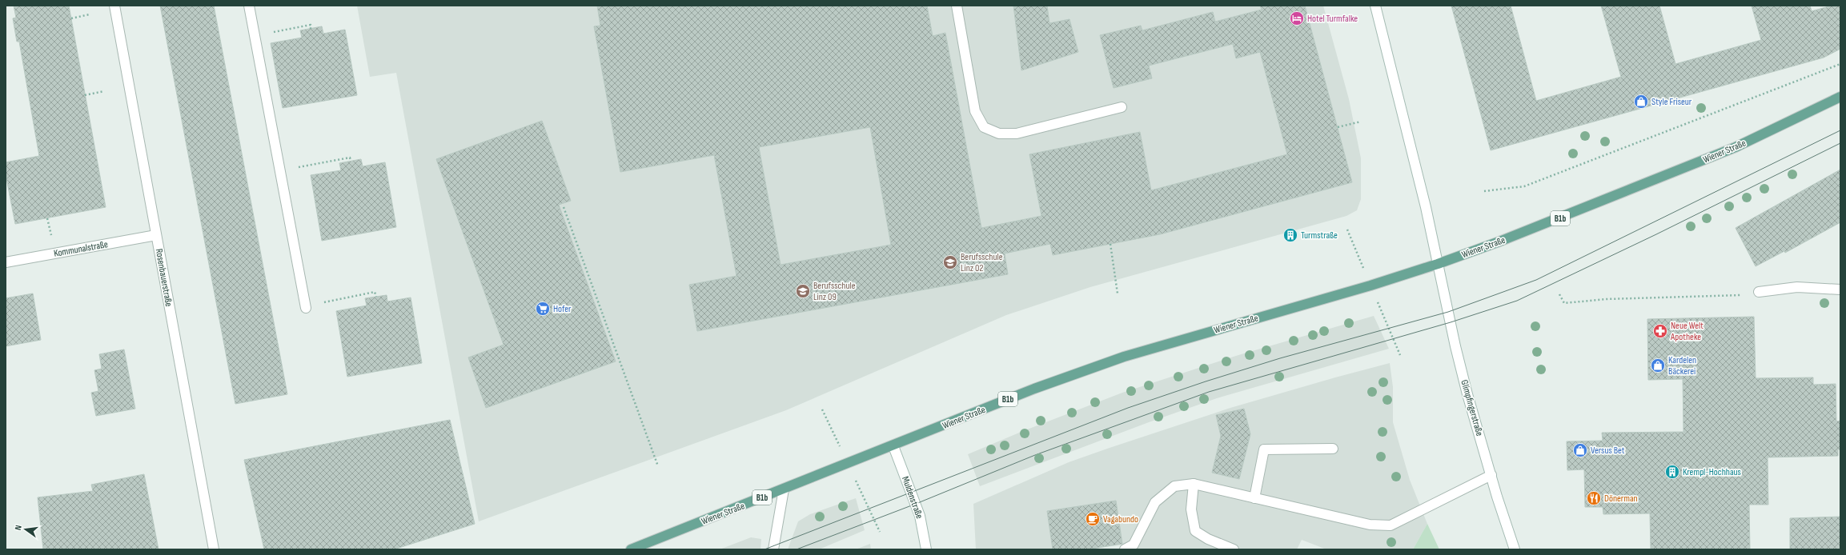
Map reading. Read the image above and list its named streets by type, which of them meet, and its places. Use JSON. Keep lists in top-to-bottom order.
{
  "streets": {
    "main road": ["Wiener Straße", "B1b"],
    "street": [
      "Kommunalstraße",
      "Rosenbauerstraße",
      "Glimpfingerstraße",
      "Muldenstraße"
    ]
  },
  "crossings": [
    ["Wiener Straße", "Glimpfingerstraße"],
    ["Wiener Straße", "Muldenstraße"],
    ["Kommunalstraße", "Rosenbauerstraße"]
  ],
  "places": {
    "hotel": ["Hotel Turmfalke"],
    "shop": ["Style Friseur", "Kardelen Bäckerei", "Versus Bet"],
    "building": ["Turmstraße", "Krempl-Hochhaus"],
    "school or university": ["Berufsschule Linz 02", "Berufsschule Linz 09"],
    "supermarket": ["Hofer"],
    "pharmacy": ["Neue Welt Apotheke"],
    "restaurant": ["Dönerman"],
    "cafe": ["Vagabundo"]
  },
  "north": "left"
}
